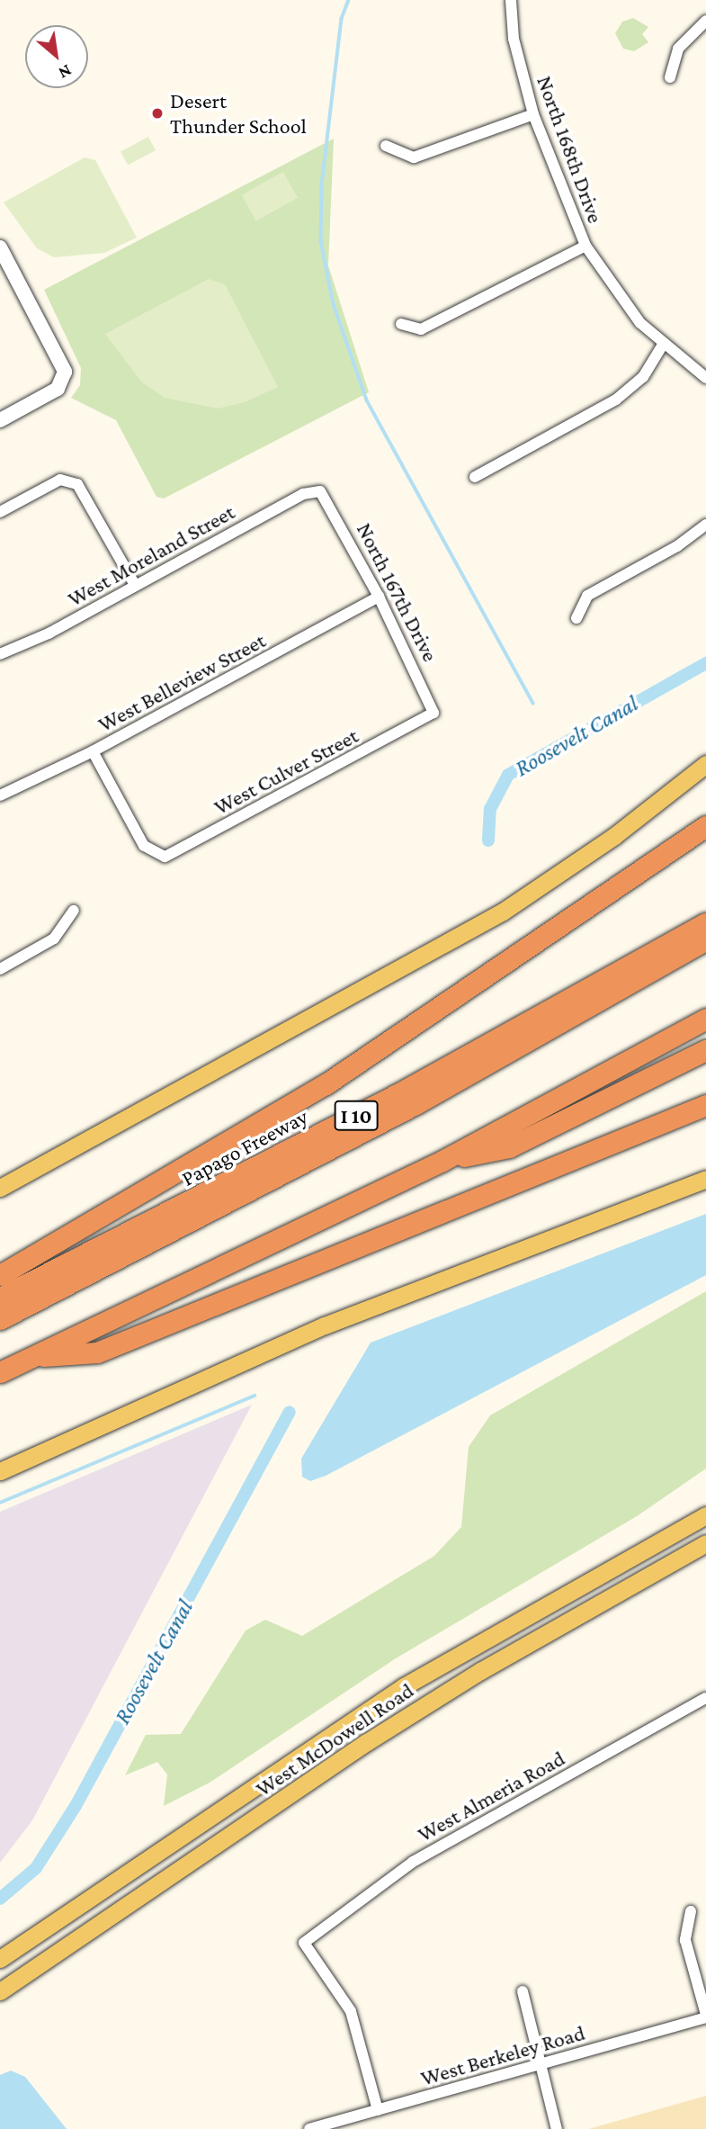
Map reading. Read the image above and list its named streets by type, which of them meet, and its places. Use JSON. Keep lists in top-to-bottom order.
{
  "streets": {
    "highway": ["I 10", "Papago Freeway"],
    "main road": ["West McDowell Road"],
    "street": [
      "North 168th Drive",
      "West Moreland Street",
      "North 167th Drive",
      "West Belleview Street",
      "West Culver Street",
      "West Almeria Road",
      "West Berkeley Road"
    ]
  },
  "crossings": [
    ["West Moreland Street", "North 167th Drive"],
    ["North 167th Drive", "West Belleview Street"],
    ["North 167th Drive", "West Culver Street"],
    ["West Belleview Street", "West Culver Street"],
    ["West Almeria Road", "West Berkeley Road"]
  ],
  "water": ["Roosevelt Canal"],
  "places": ["Desert Thunder School"],
  "north": "bottom right"
}
